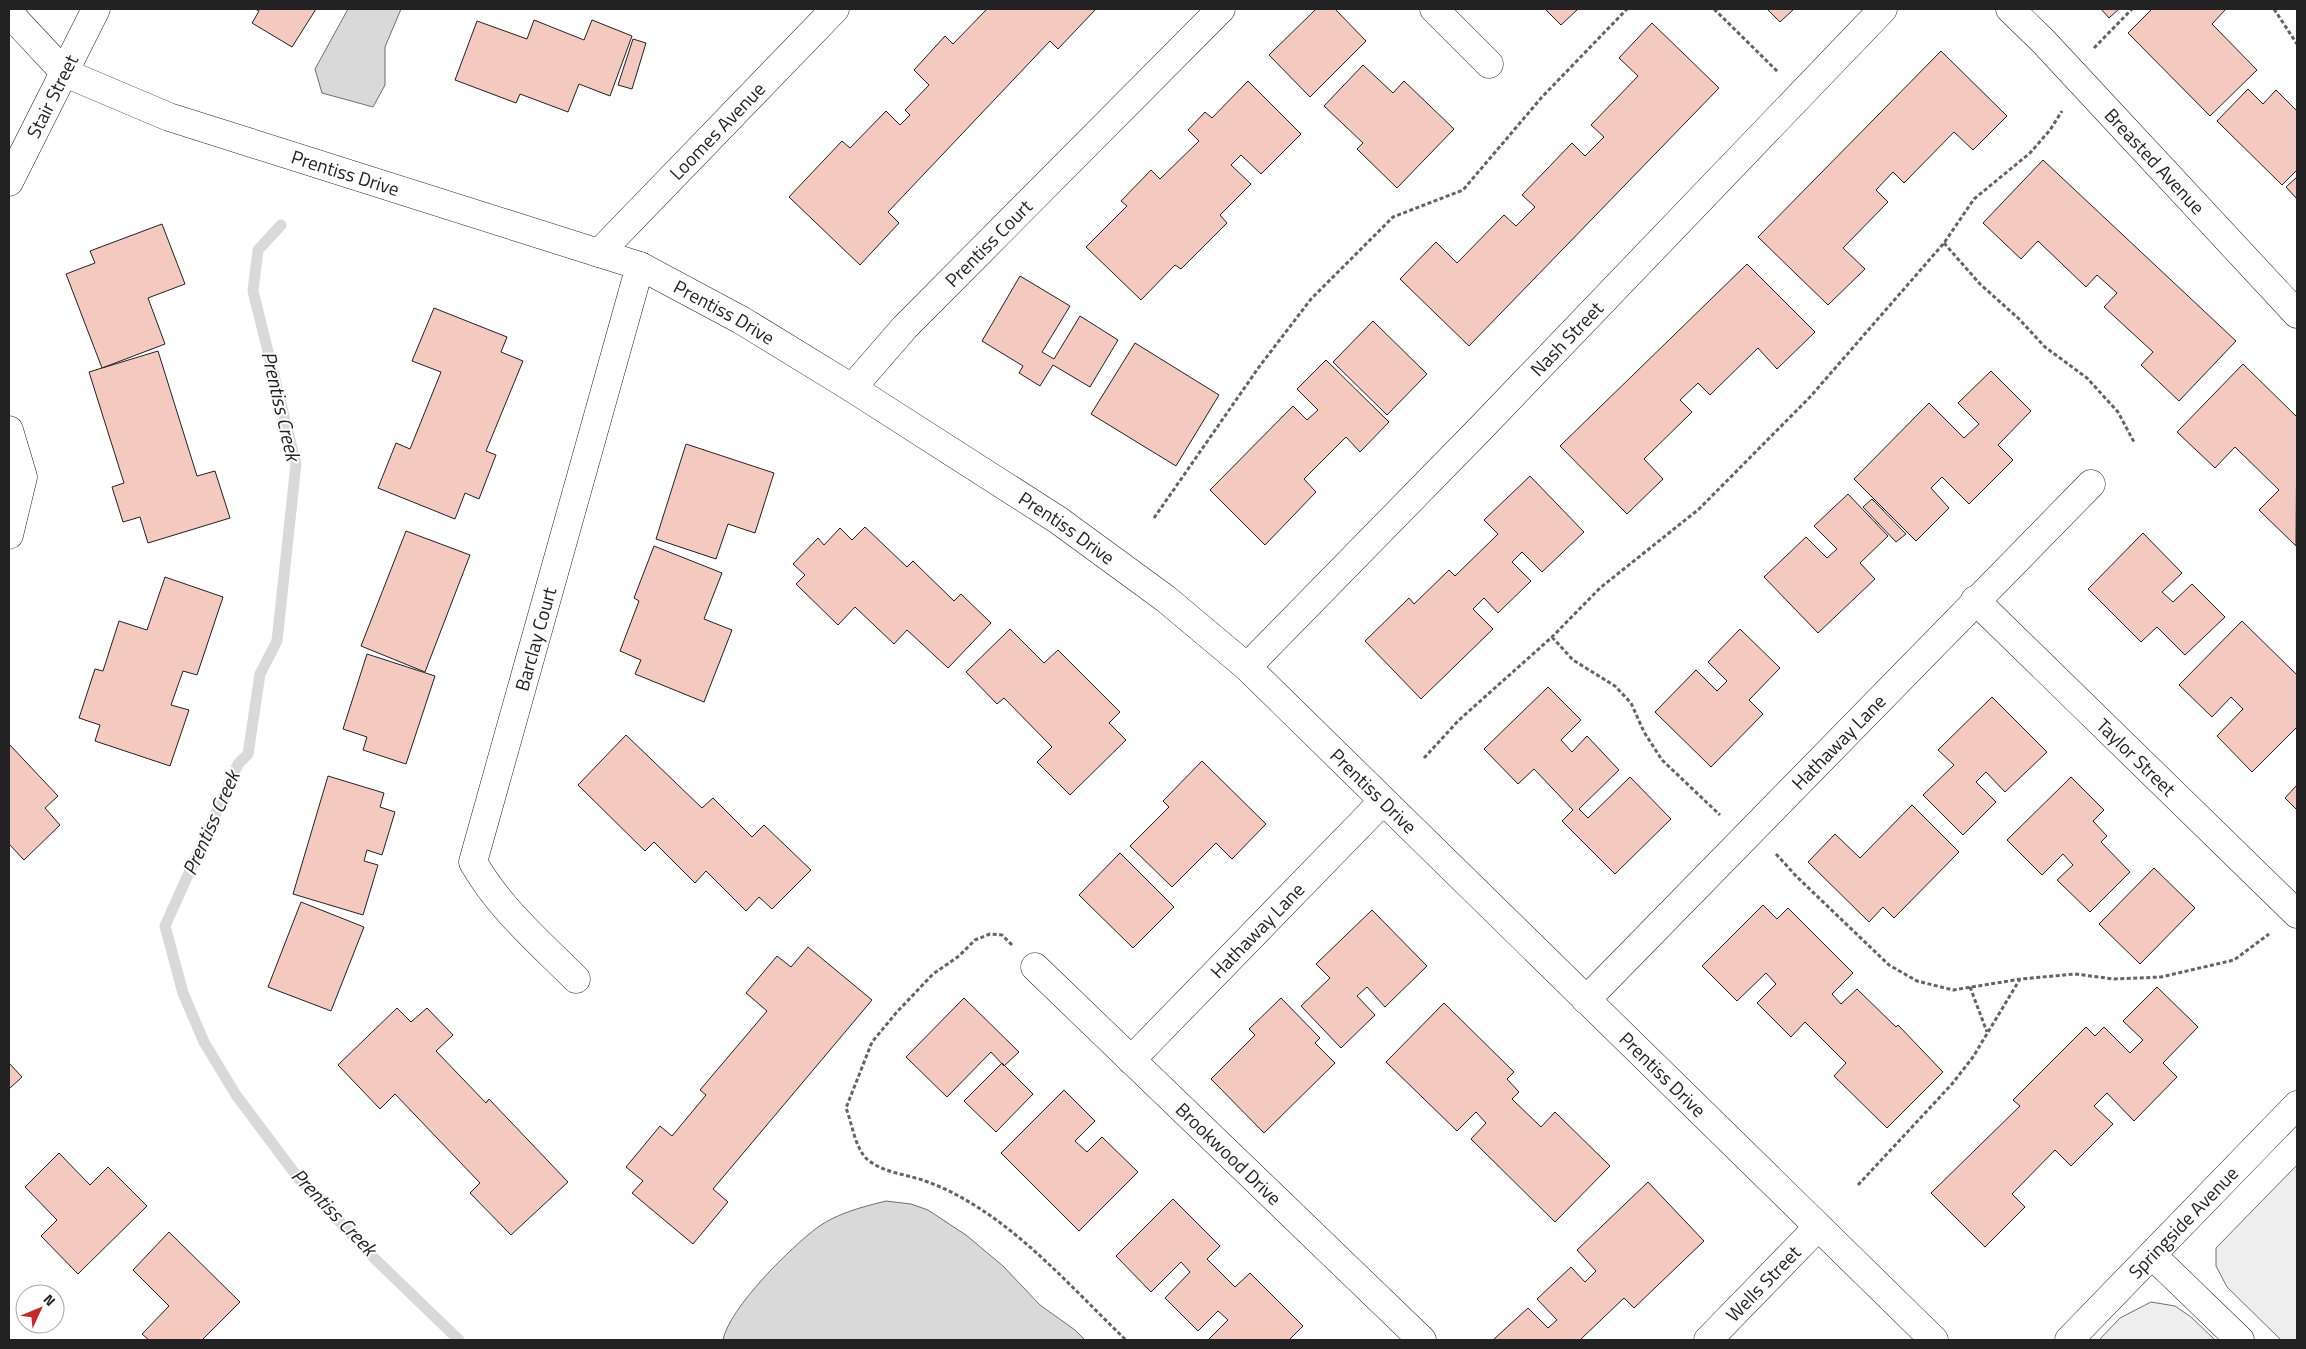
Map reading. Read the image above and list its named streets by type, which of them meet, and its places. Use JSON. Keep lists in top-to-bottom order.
{
  "streets": {
    "street": [
      "Stair Street",
      "Loomes Avenue",
      "Breasted Avenue",
      "Prentiss Drive",
      "Prentiss Court",
      "Nash Street",
      "Barclay Court",
      "Hathaway Lane",
      "Taylor Street",
      "Brookwood Drive",
      "Springside Avenue",
      "Wells Street"
    ]
  },
  "crossings": [
    ["Stair Street", "Prentiss Drive"],
    ["Loomes Avenue", "Prentiss Drive"],
    ["Prentiss Drive", "Prentiss Court"],
    ["Prentiss Drive", "Nash Street"],
    ["Prentiss Drive", "Barclay Court"],
    ["Prentiss Drive", "Hathaway Lane"],
    ["Prentiss Drive", "Wells Street"],
    ["Hathaway Lane", "Taylor Street"],
    ["Hathaway Lane", "Brookwood Drive"]
  ],
  "water": ["Prentiss Creek"],
  "north": "top right"
}
